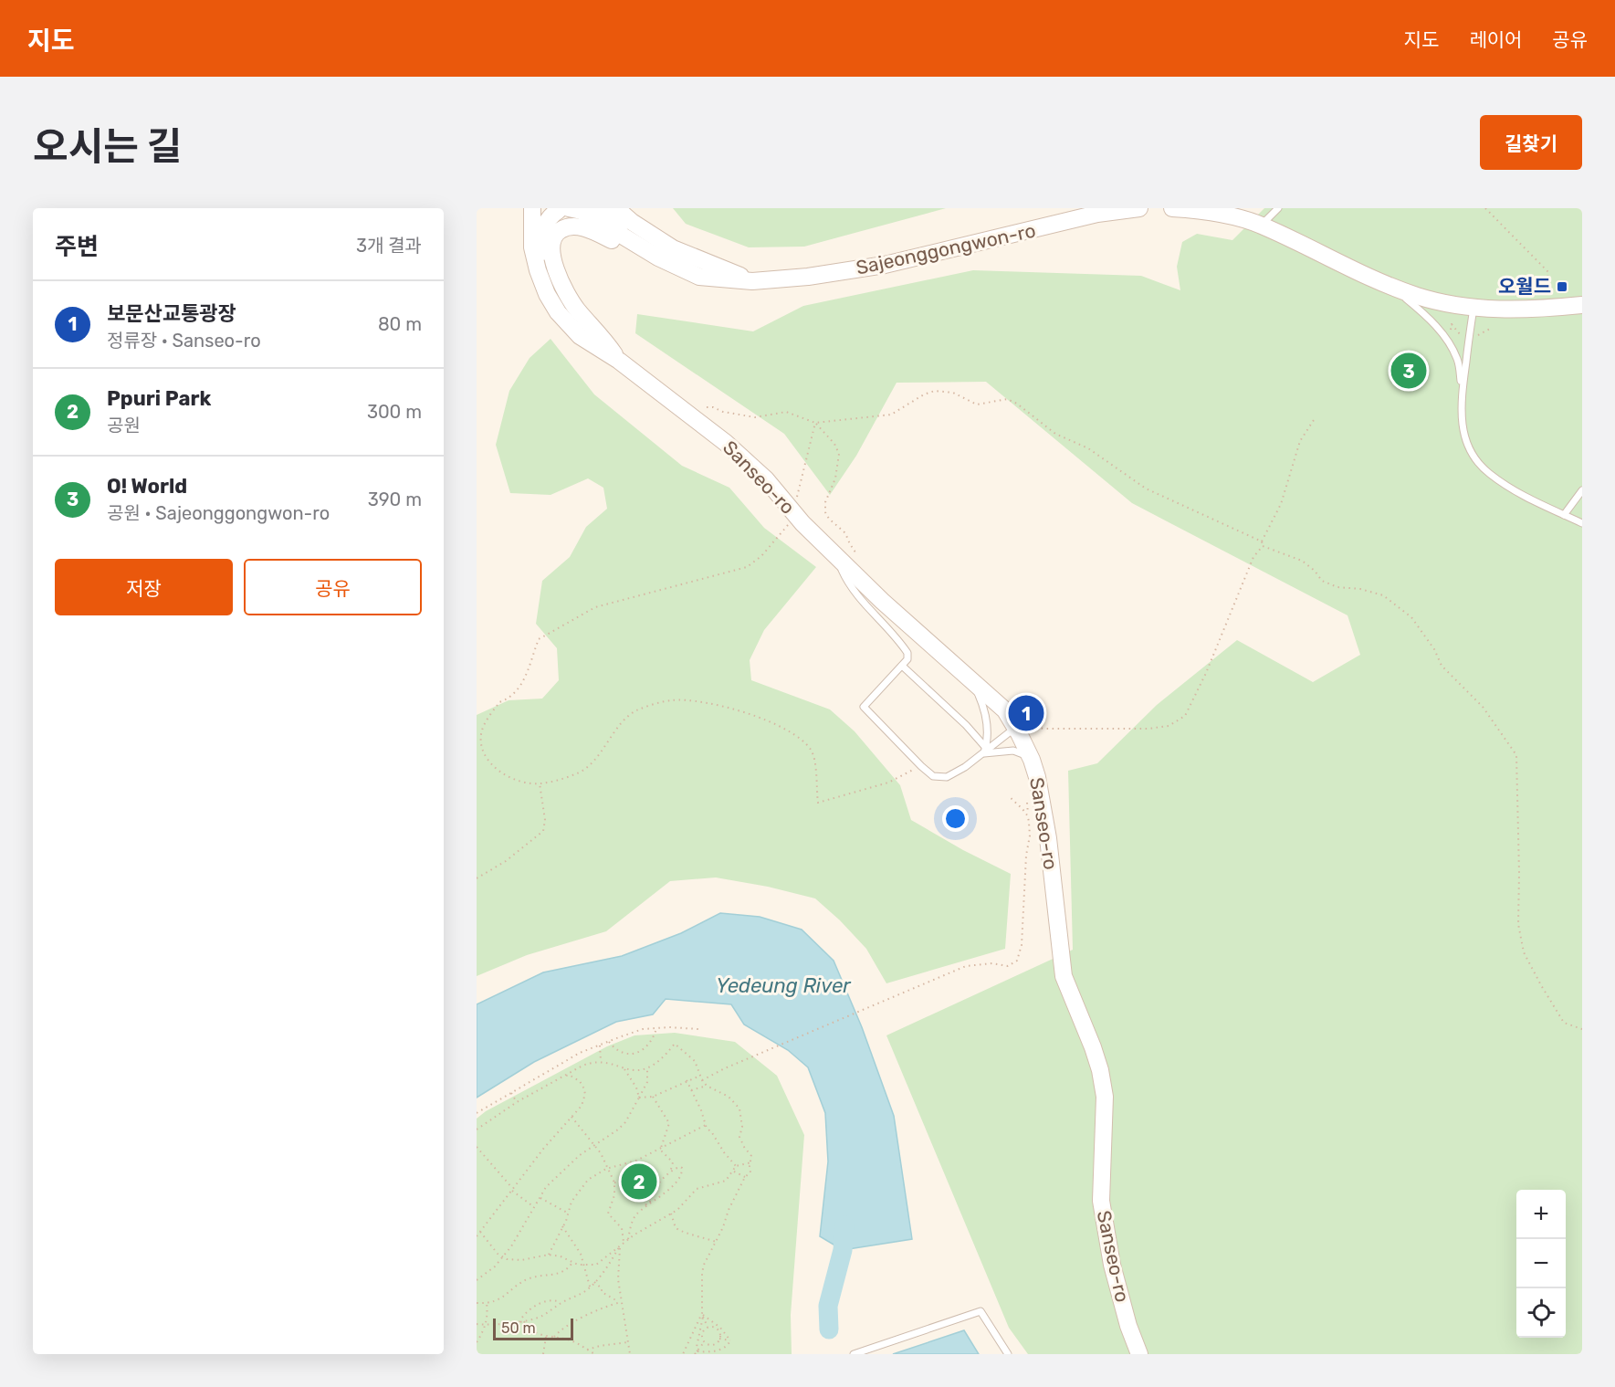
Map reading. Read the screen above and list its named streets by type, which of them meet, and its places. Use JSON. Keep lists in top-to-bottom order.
{
  "streets": {
    "main road": ["Sajeonggongwon-ro", "Sanseo-ro"]
  },
  "crossings": [
    ["Sajeonggongwon-ro", "Sanseo-ro"]
  ],
  "water": ["Yedeung River"],
  "places": {
    "transit": ["오월드"]
  },
  "scale_bar": "50 m",
  "page": {
    "header": "지도",
    "nav": ["지도", "레이어", "공유"],
    "title": "오시는 길",
    "buttons": [
      "길찾기",
      ["저장", "공유"]
    ],
    "heading": ["주변", "3개 결과"],
    "list": [
      {
        "mark": "1",
        "name": "보문산교통광장",
        "note": "정류장 · Sanseo-ro",
        "value": "80 m"
      },
      {
        "mark": "2",
        "name": "Ppuri Park",
        "note": "공원",
        "value": "300 m"
      },
      {
        "mark": "3",
        "name": "O! World",
        "note": "공원 · Sajeonggongwon-ro",
        "value": "390 m"
      }
    ],
    "pins": ["3", "1", "2"],
    "map_buttons": ["+", "−"],
    "scale": "50 m"
  }
}
